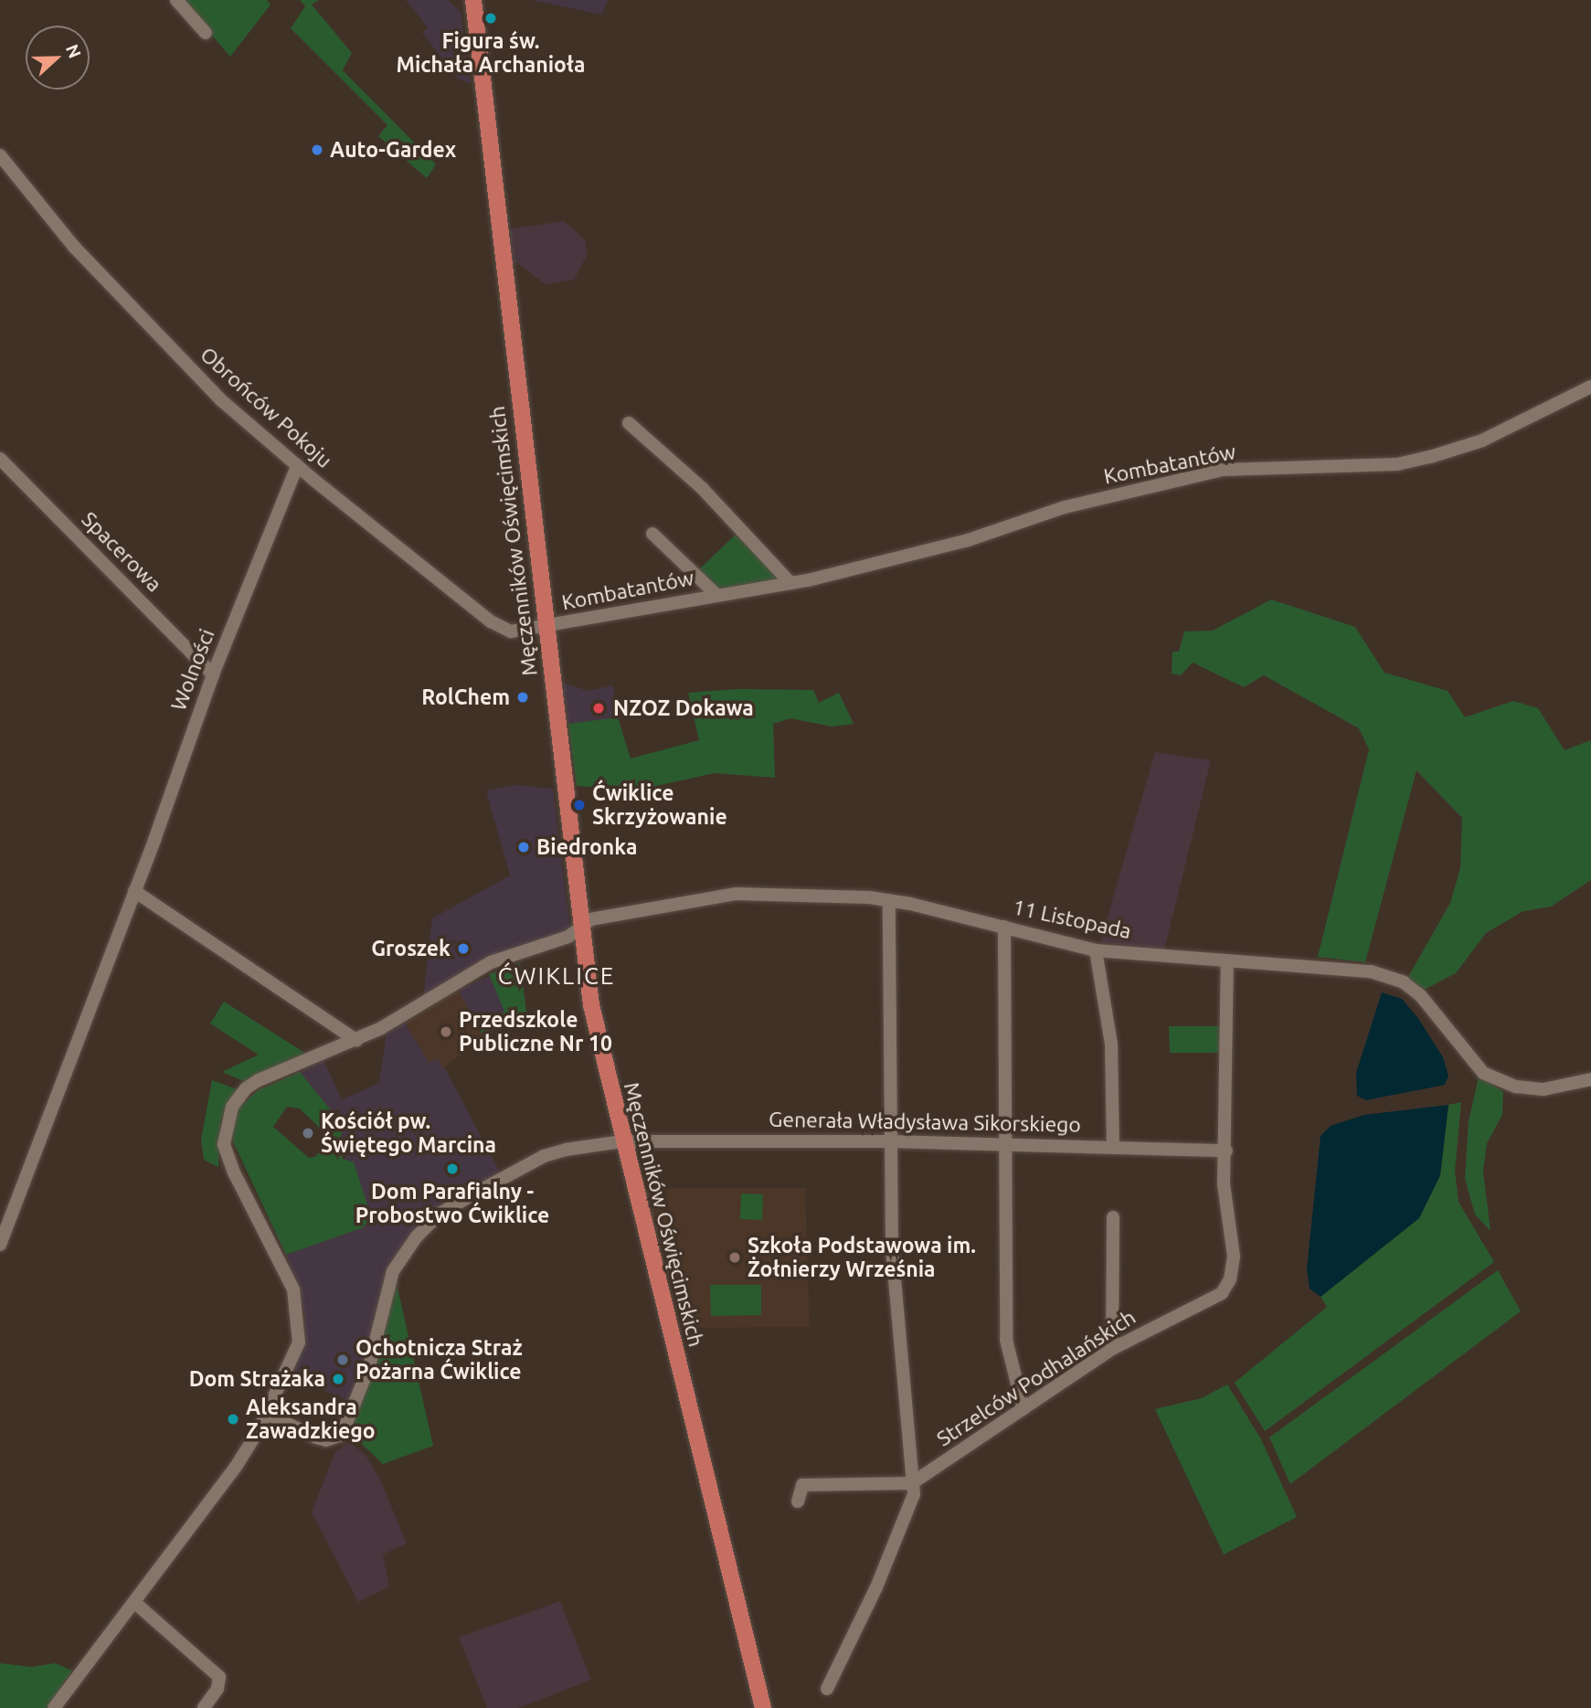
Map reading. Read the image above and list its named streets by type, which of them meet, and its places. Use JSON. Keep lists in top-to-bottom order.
{
  "streets": {
    "main road": ["Męczenników Oświęcimskich"],
    "street": [
      "Obrońców Pokoju",
      "Kombatantów",
      "Spacerowa",
      "Wolności",
      "11 Listopada",
      "Generała Władysława Sikorskiego",
      "Strzelców Podhalańskich"
    ]
  },
  "crossings": [
    ["Obrońców Pokoju", "Kombatantów"],
    ["Obrońców Pokoju", "Męczenników Oświęcimskich"],
    ["Obrońców Pokoju", "Wolności"],
    ["Kombatantów", "Męczenników Oświęcimskich"],
    ["Męczenników Oświęcimskich", "11 Listopada"],
    ["Męczenników Oświęcimskich", "Generała Władysława Sikorskiego"],
    ["Spacerowa", "Wolności"],
    ["11 Listopada", "Strzelców Podhalańskich"],
    ["Generała Władysława Sikorskiego", "Strzelców Podhalańskich"]
  ],
  "districts": ["ĆWIKLICE"],
  "places": [
    "Figura św. Michała Archanioła",
    "Auto-Gardex",
    "RolChem",
    "NZOZ Dokawa",
    "Ćwiklice Skrzyżowanie",
    "Biedronka",
    "Groszek",
    "Przedszkole Publiczne Nr 10",
    "Kościół pw. Świętego Marcina",
    "Dom Parafialny - Probostwo Ćwiklice",
    "Szkoła Podstawowa im. Żołnierzy Września",
    "Ochotnicza Straż Pożarna Ćwiklice",
    "Dom Strażaka",
    "Aleksandra Zawadzkiego"
  ],
  "north": "right"
}
